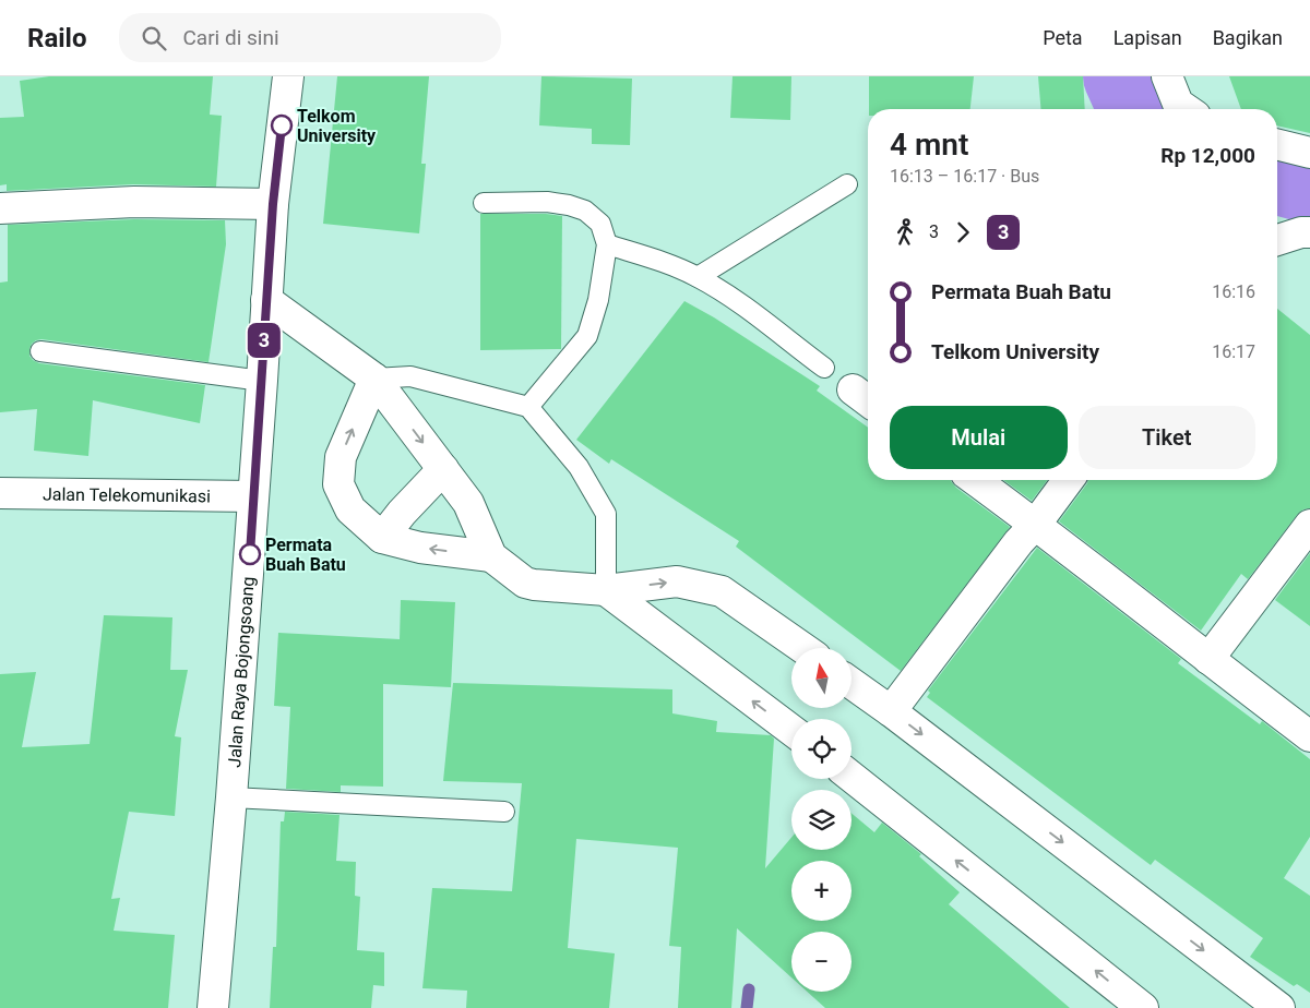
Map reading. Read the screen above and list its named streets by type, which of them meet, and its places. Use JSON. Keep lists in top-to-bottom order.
{
  "streets": {
    "street": ["Jalan Telekomunikasi", "Jalan Raya Bojongsoang"]
  },
  "crossings": [
    ["Jalan Telekomunikasi", "Jalan Raya Bojongsoang"]
  ],
  "places": ["Telkom University", "Permata Buah Batu"],
  "lines": ["bus line 3"],
  "north": "top",
  "page": {
    "header": "Railo",
    "search": "Cari di sini",
    "nav": ["Peta", "Lapisan", "Bagikan"],
    "on_map": "3",
    "heading": ["4 mnt", "16:13 – 16:17 · Bus", "Rp 12,000"],
    "legs": ["3", "3"],
    "list": [
      {
        "name": "Permata Buah Batu",
        "value": "16:16"
      },
      {
        "name": "Telkom University",
        "value": "16:17"
      }
    ],
    "buttons": ["Mulai", "Tiket"],
    "map_buttons": ["+", "−"]
  }
}
